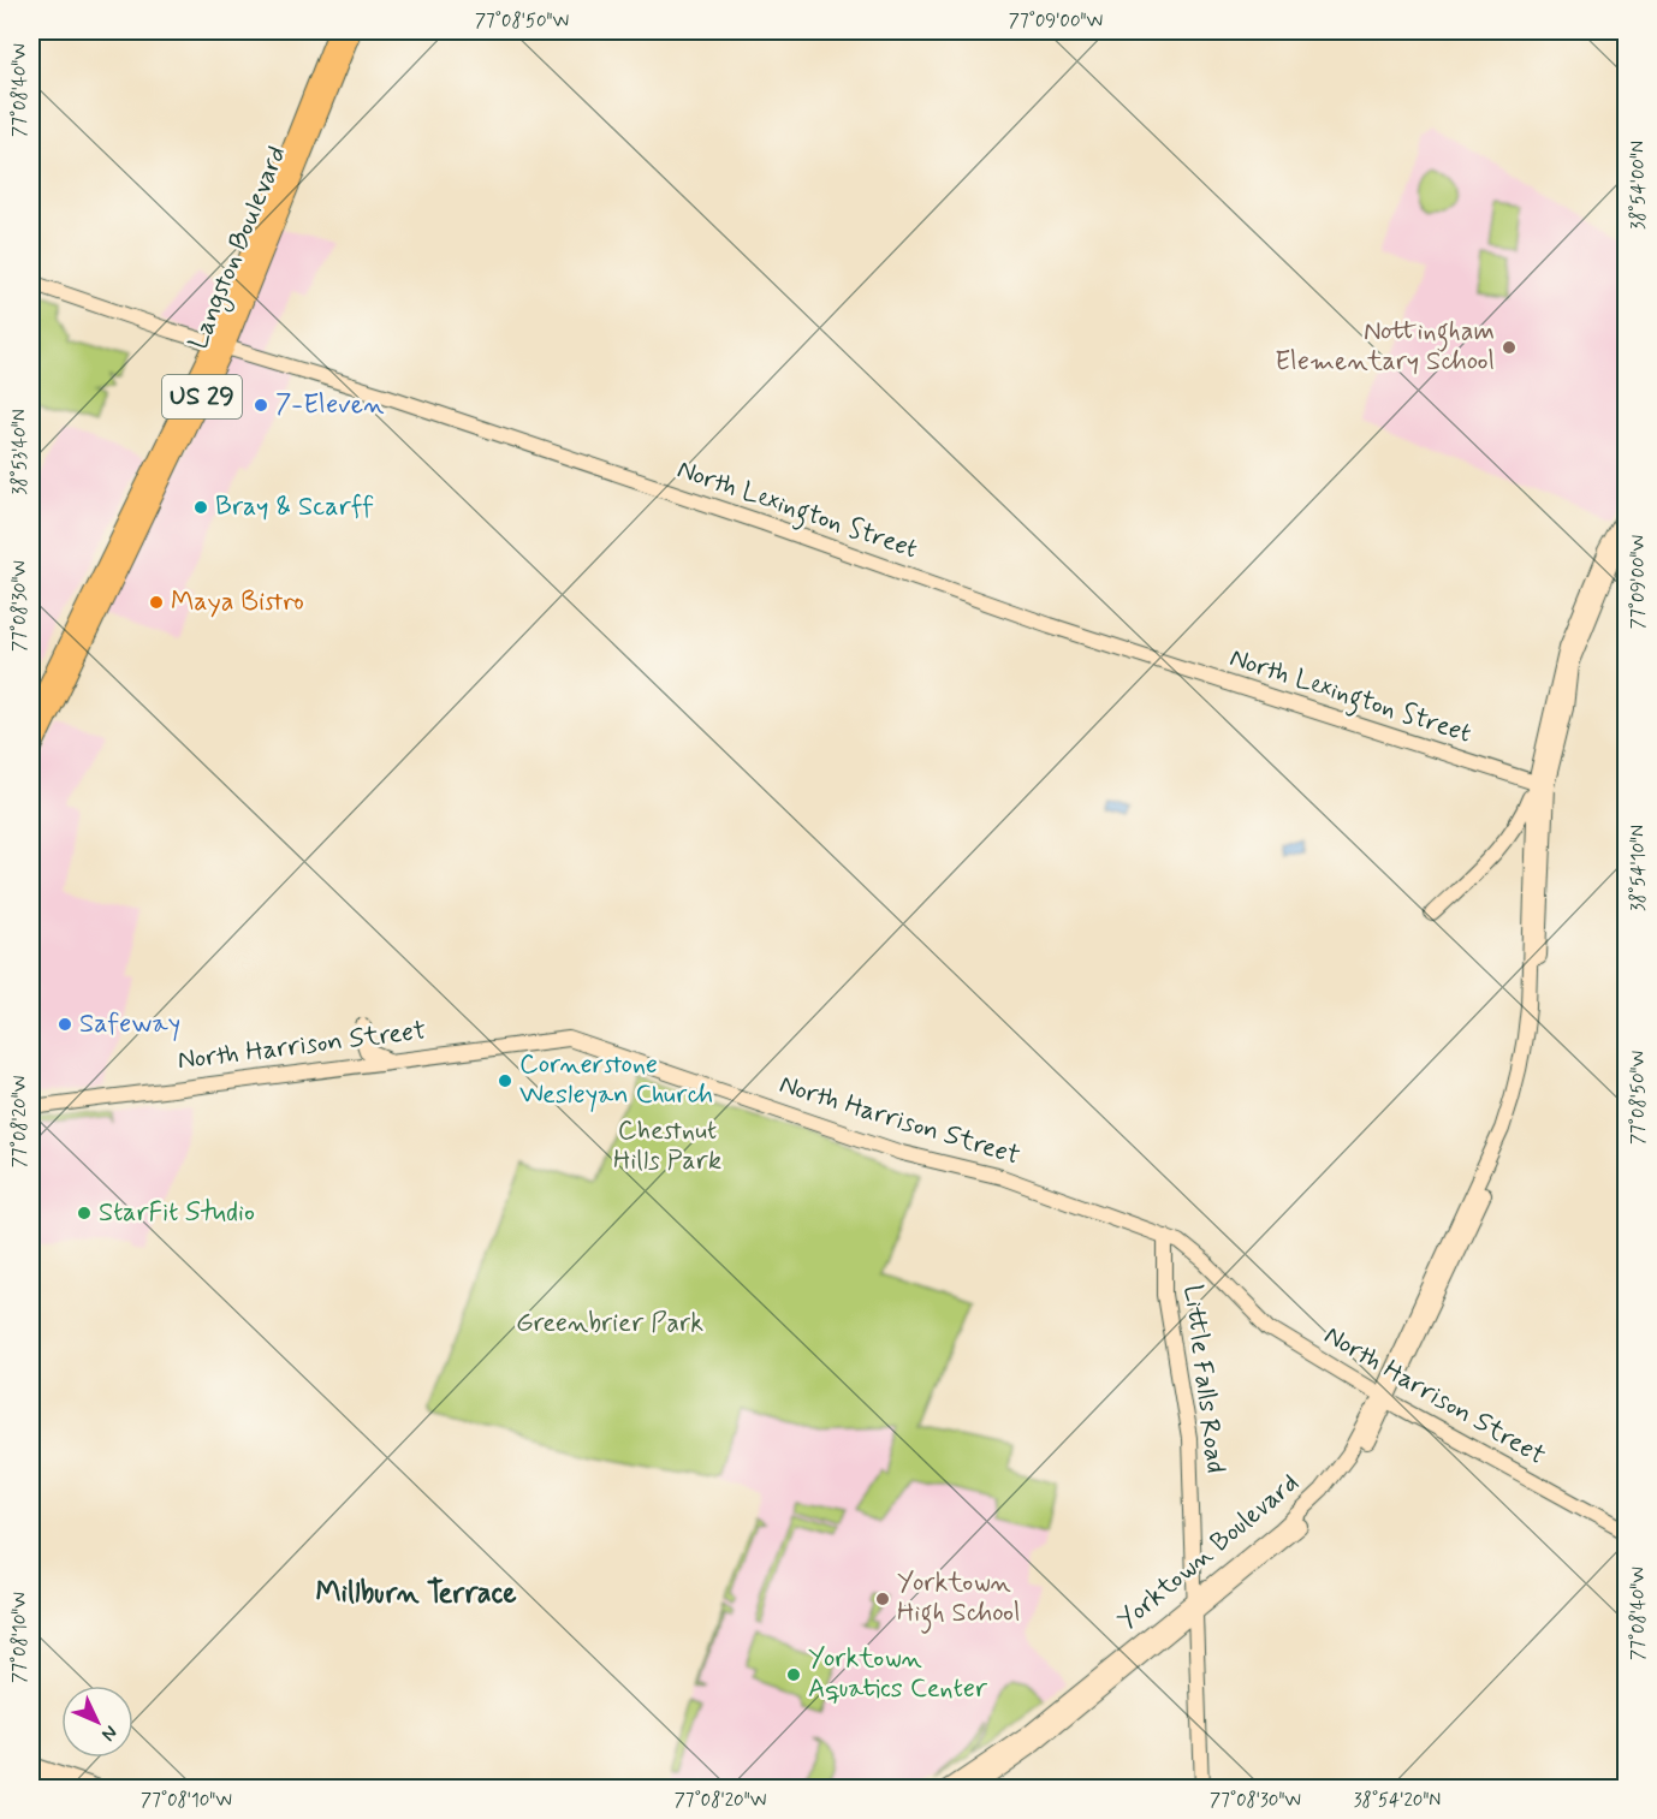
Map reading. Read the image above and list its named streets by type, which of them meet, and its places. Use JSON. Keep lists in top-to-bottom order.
{
  "streets": {
    "main road": ["Langston Boulevard", "US 29"],
    "street": [
      "North Lexington Street",
      "North Harrison Street",
      "Little Falls Road",
      "Yorktown Boulevard"
    ]
  },
  "crossings": [
    ["Langston Boulevard", "North Lexington Street"],
    ["North Lexington Street", "Yorktown Boulevard"],
    ["North Harrison Street", "Little Falls Road"],
    ["North Harrison Street", "Yorktown Boulevard"],
    ["Little Falls Road", "Yorktown Boulevard"]
  ],
  "districts": ["Millburn Terrace"],
  "parks": ["Chestnut Hills Park", "Greenbrier Park"],
  "places": [
    "Nottingham Elementary School",
    "7-Eleven",
    "Bray & Scarff",
    "Maya Bistro",
    "Safeway",
    "Cornerstone Wesleyan Church",
    "StarFit Studio",
    "Yorktown High School",
    "Yorktown Aquatics Center"
  ],
  "north": "bottom right",
  "coordinates": [
    "77°08'50\"W",
    "77°09'00\"W",
    "77°08'40\"W",
    "38°54'00\"N",
    "38°53'40\"N",
    "77°08'30\"W",
    "38°54'10\"N",
    "77°08'20\"W",
    "77°08'10\"W",
    "38°54'20\"N"
  ]
}
